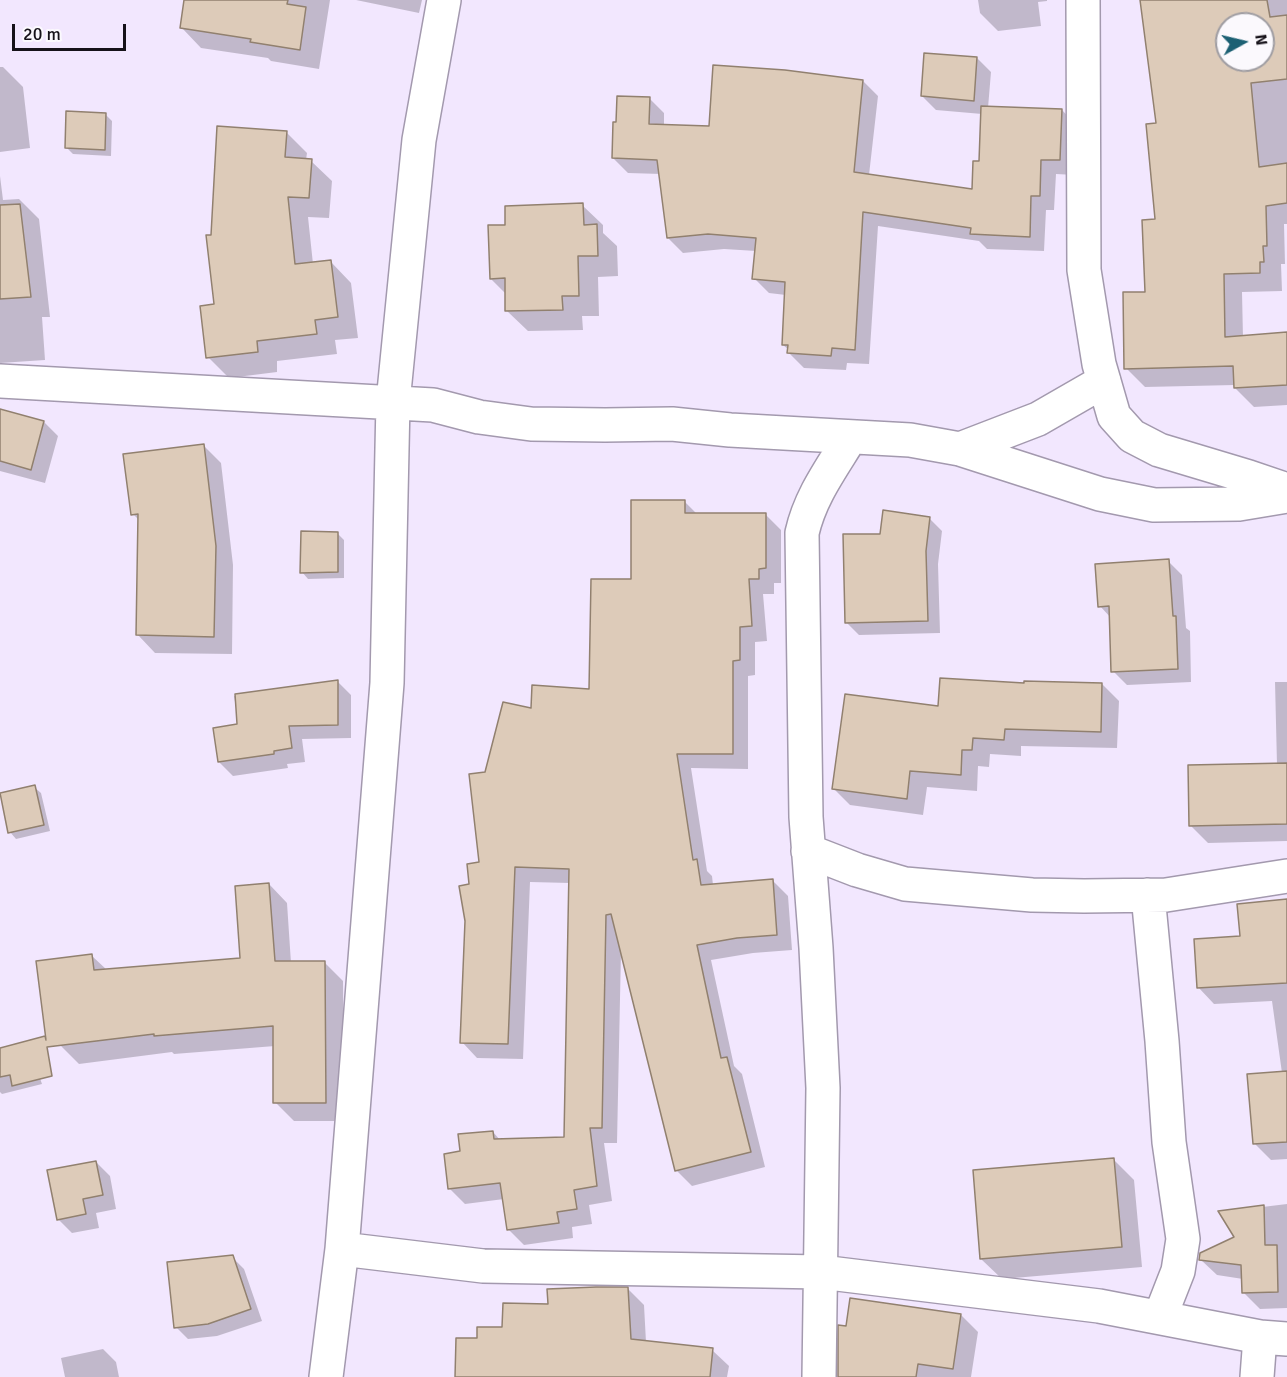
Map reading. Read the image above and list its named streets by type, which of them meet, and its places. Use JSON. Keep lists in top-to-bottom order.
{
  "scale_bar": "20 m",
  "north": "right"
}
